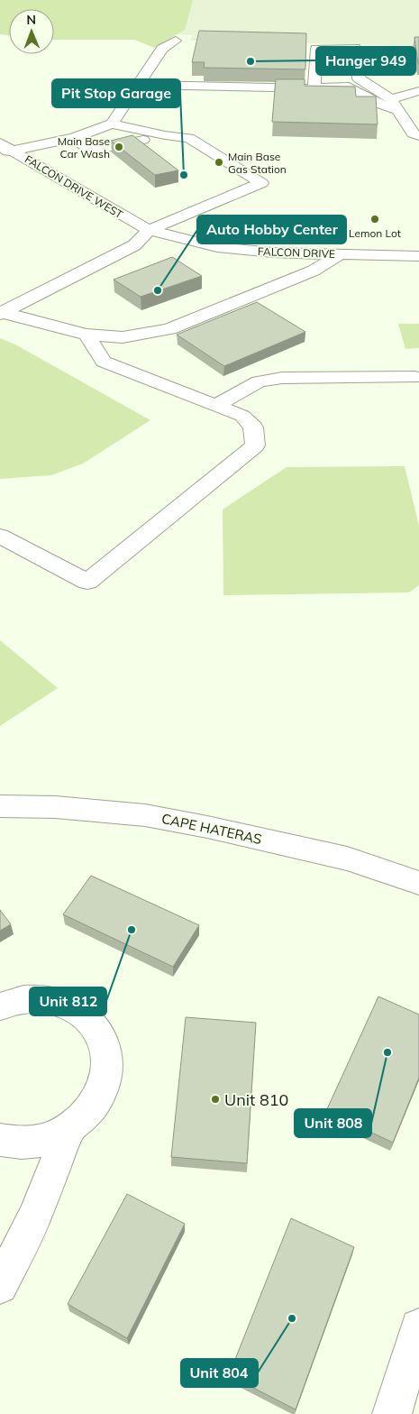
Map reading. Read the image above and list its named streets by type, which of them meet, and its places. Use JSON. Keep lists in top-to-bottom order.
{
  "streets": {
    "street": ["FALCON DRIVE WEST", "FALCON DRIVE", "CAPE HATERAS"]
  },
  "crossings": [
    ["FALCON DRIVE WEST", "FALCON DRIVE"]
  ],
  "places": [
    "Hanger 949",
    "Main Base Car Wash",
    "Main Base Gas Station",
    "Pit Stop Garage",
    "Lemon Lot",
    "Auto Hobby Center",
    "Unit 812",
    "Unit 808",
    "Unit 810",
    "Unit 804"
  ],
  "north": "top"
}
